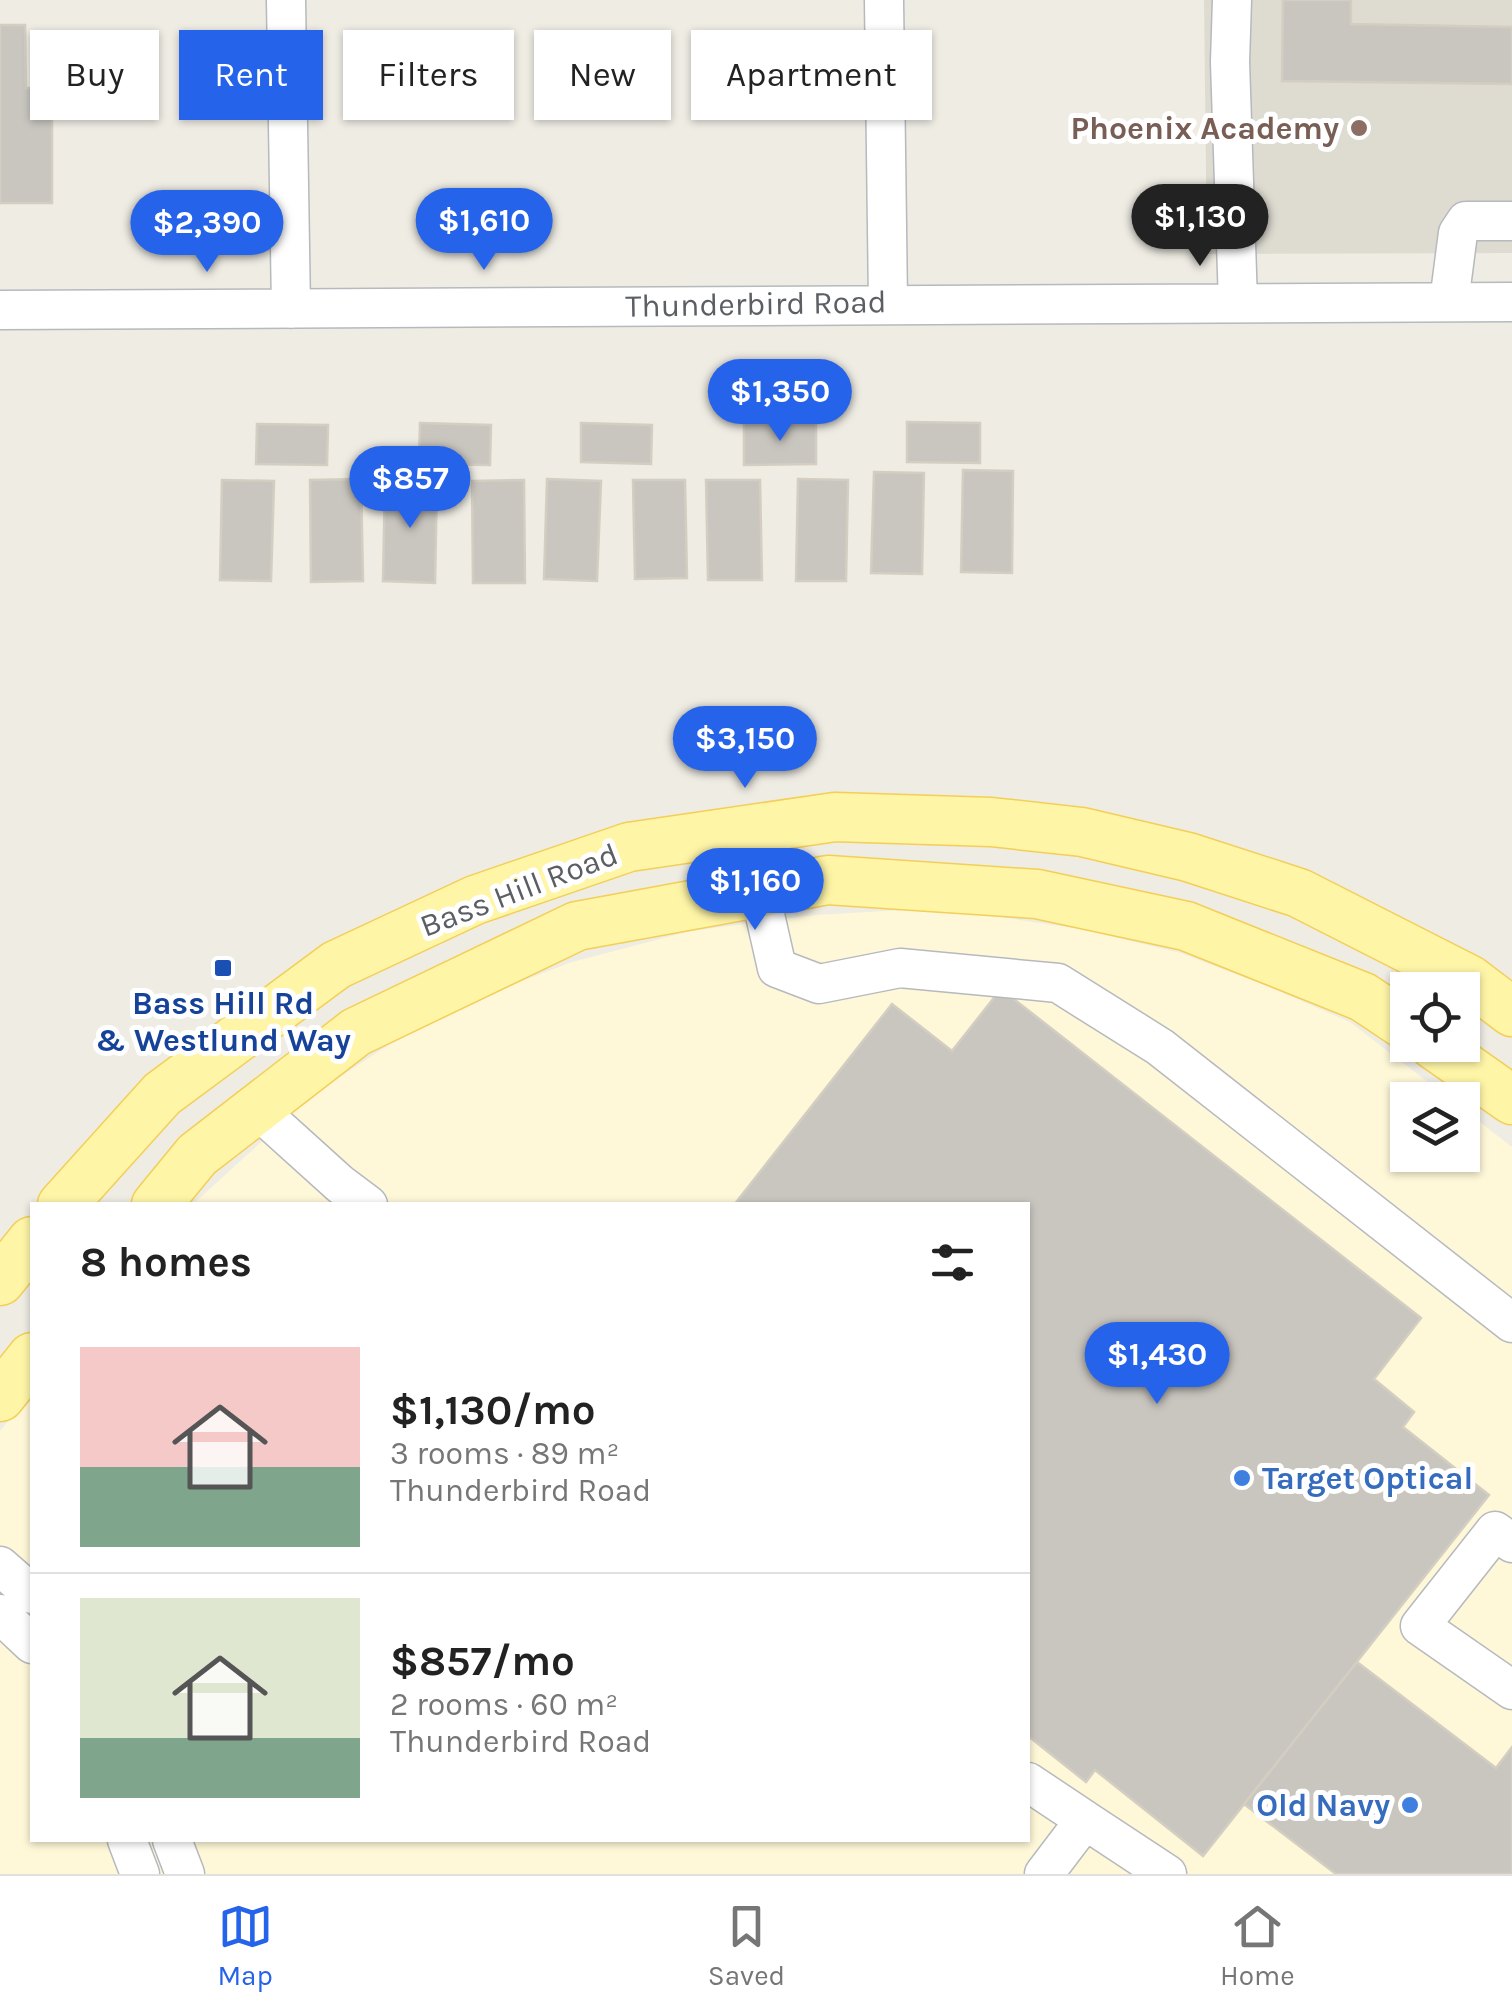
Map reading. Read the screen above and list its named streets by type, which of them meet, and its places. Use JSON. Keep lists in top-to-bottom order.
{
  "streets": {
    "main road": ["Bass Hill Road"],
    "street": ["Thunderbird Road"]
  },
  "places": {
    "other": ["Phoenix Academy", "Target Optical", "Old Navy"],
    "transit": ["Bass Hill Rd & Westlund Way"]
  },
  "page": {
    "chip": [
      "Buy",
      "Rent",
      "Filters",
      "New",
      "Apartment"
    ],
    "price": [
      "$1,130",
      "$1,610",
      "$2,390",
      "$1,350",
      "$857",
      "$3,150",
      "$1,160",
      "$1,430"
    ],
    "heading": "8 homes",
    "list": [
      {
        "name": "$1,130/mo",
        "note": "3 rooms · 89 m² · Thunderbird Road"
      },
      {
        "name": "$857/mo",
        "note": "2 rooms · 60 m² · Thunderbird Road"
      }
    ],
    "tabs": ["Map", "Saved", "Home"]
  }
}
